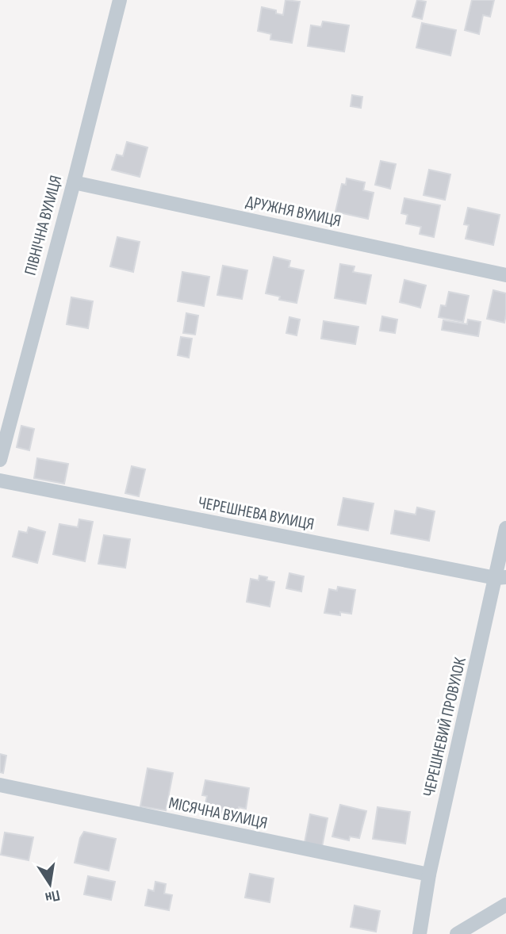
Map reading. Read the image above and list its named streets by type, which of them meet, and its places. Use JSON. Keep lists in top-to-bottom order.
{
  "streets": {
    "street": [
      "ДРУЖНЯ ВУЛИЦЯ",
      "ПІВНІЧНА ВУЛИЦЯ",
      "ЧЕРЕШНЕВА ВУЛИЦЯ",
      "ЧЕРЕШНЕВИЙ ПРОВУЛОК",
      "МІСЯЧНА ВУЛИЦЯ"
    ]
  },
  "crossings": [
    ["ДРУЖНЯ ВУЛИЦЯ", "ПІВНІЧНА ВУЛИЦЯ"],
    ["ЧЕРЕШНЕВА ВУЛИЦЯ", "ЧЕРЕШНЕВИЙ ПРОВУЛОК"],
    ["ЧЕРЕШНЕВИЙ ПРОВУЛОК", "МІСЯЧНА ВУЛИЦЯ"]
  ],
  "north": "bottom"
}
